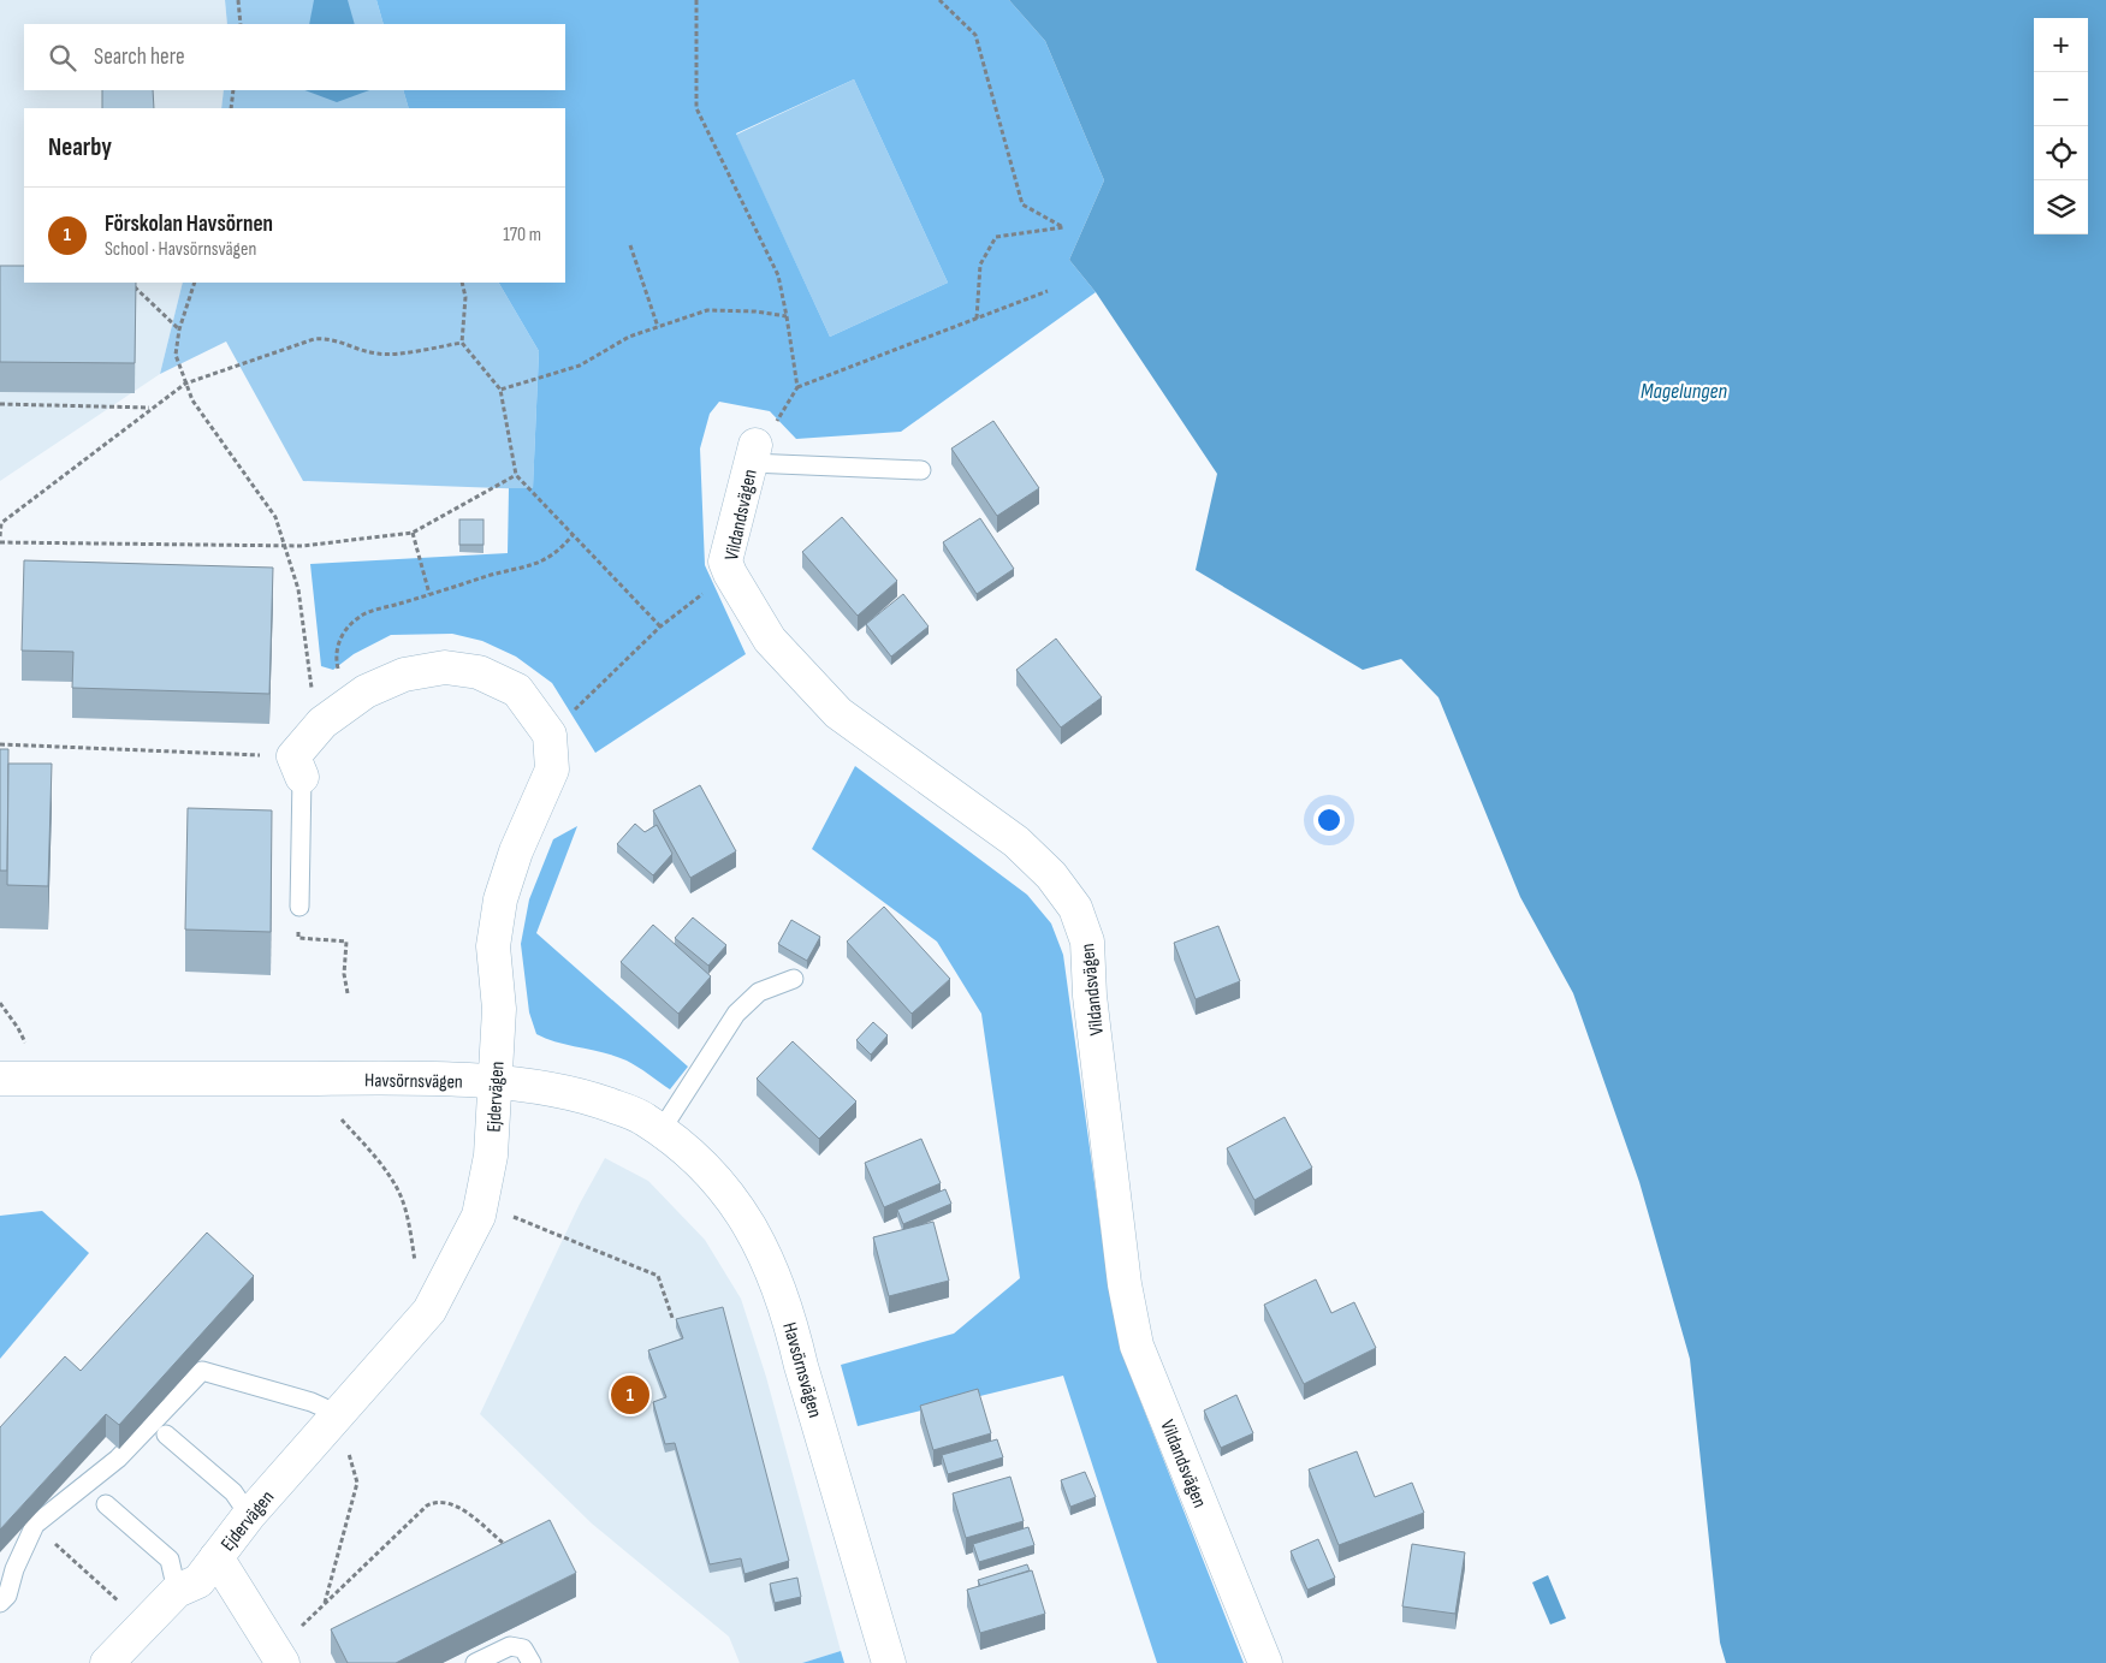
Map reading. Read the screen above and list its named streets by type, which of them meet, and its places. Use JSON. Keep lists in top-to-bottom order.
{
  "streets": {
    "street": ["Vildandsvägen", "Havsörnsvägen", "Ejdervägen"]
  },
  "crossings": [
    ["Havsörnsvägen", "Ejdervägen"]
  ],
  "water": ["Magelungen"],
  "page": {
    "map_buttons": ["+", "−"],
    "search": "Search here",
    "heading": "Nearby",
    "list": [
      {
        "mark": "1",
        "name": "Förskolan Havsörnen",
        "note": "School · Havsörnsvägen",
        "value": "170 m"
      }
    ],
    "pins": "1"
  }
}
